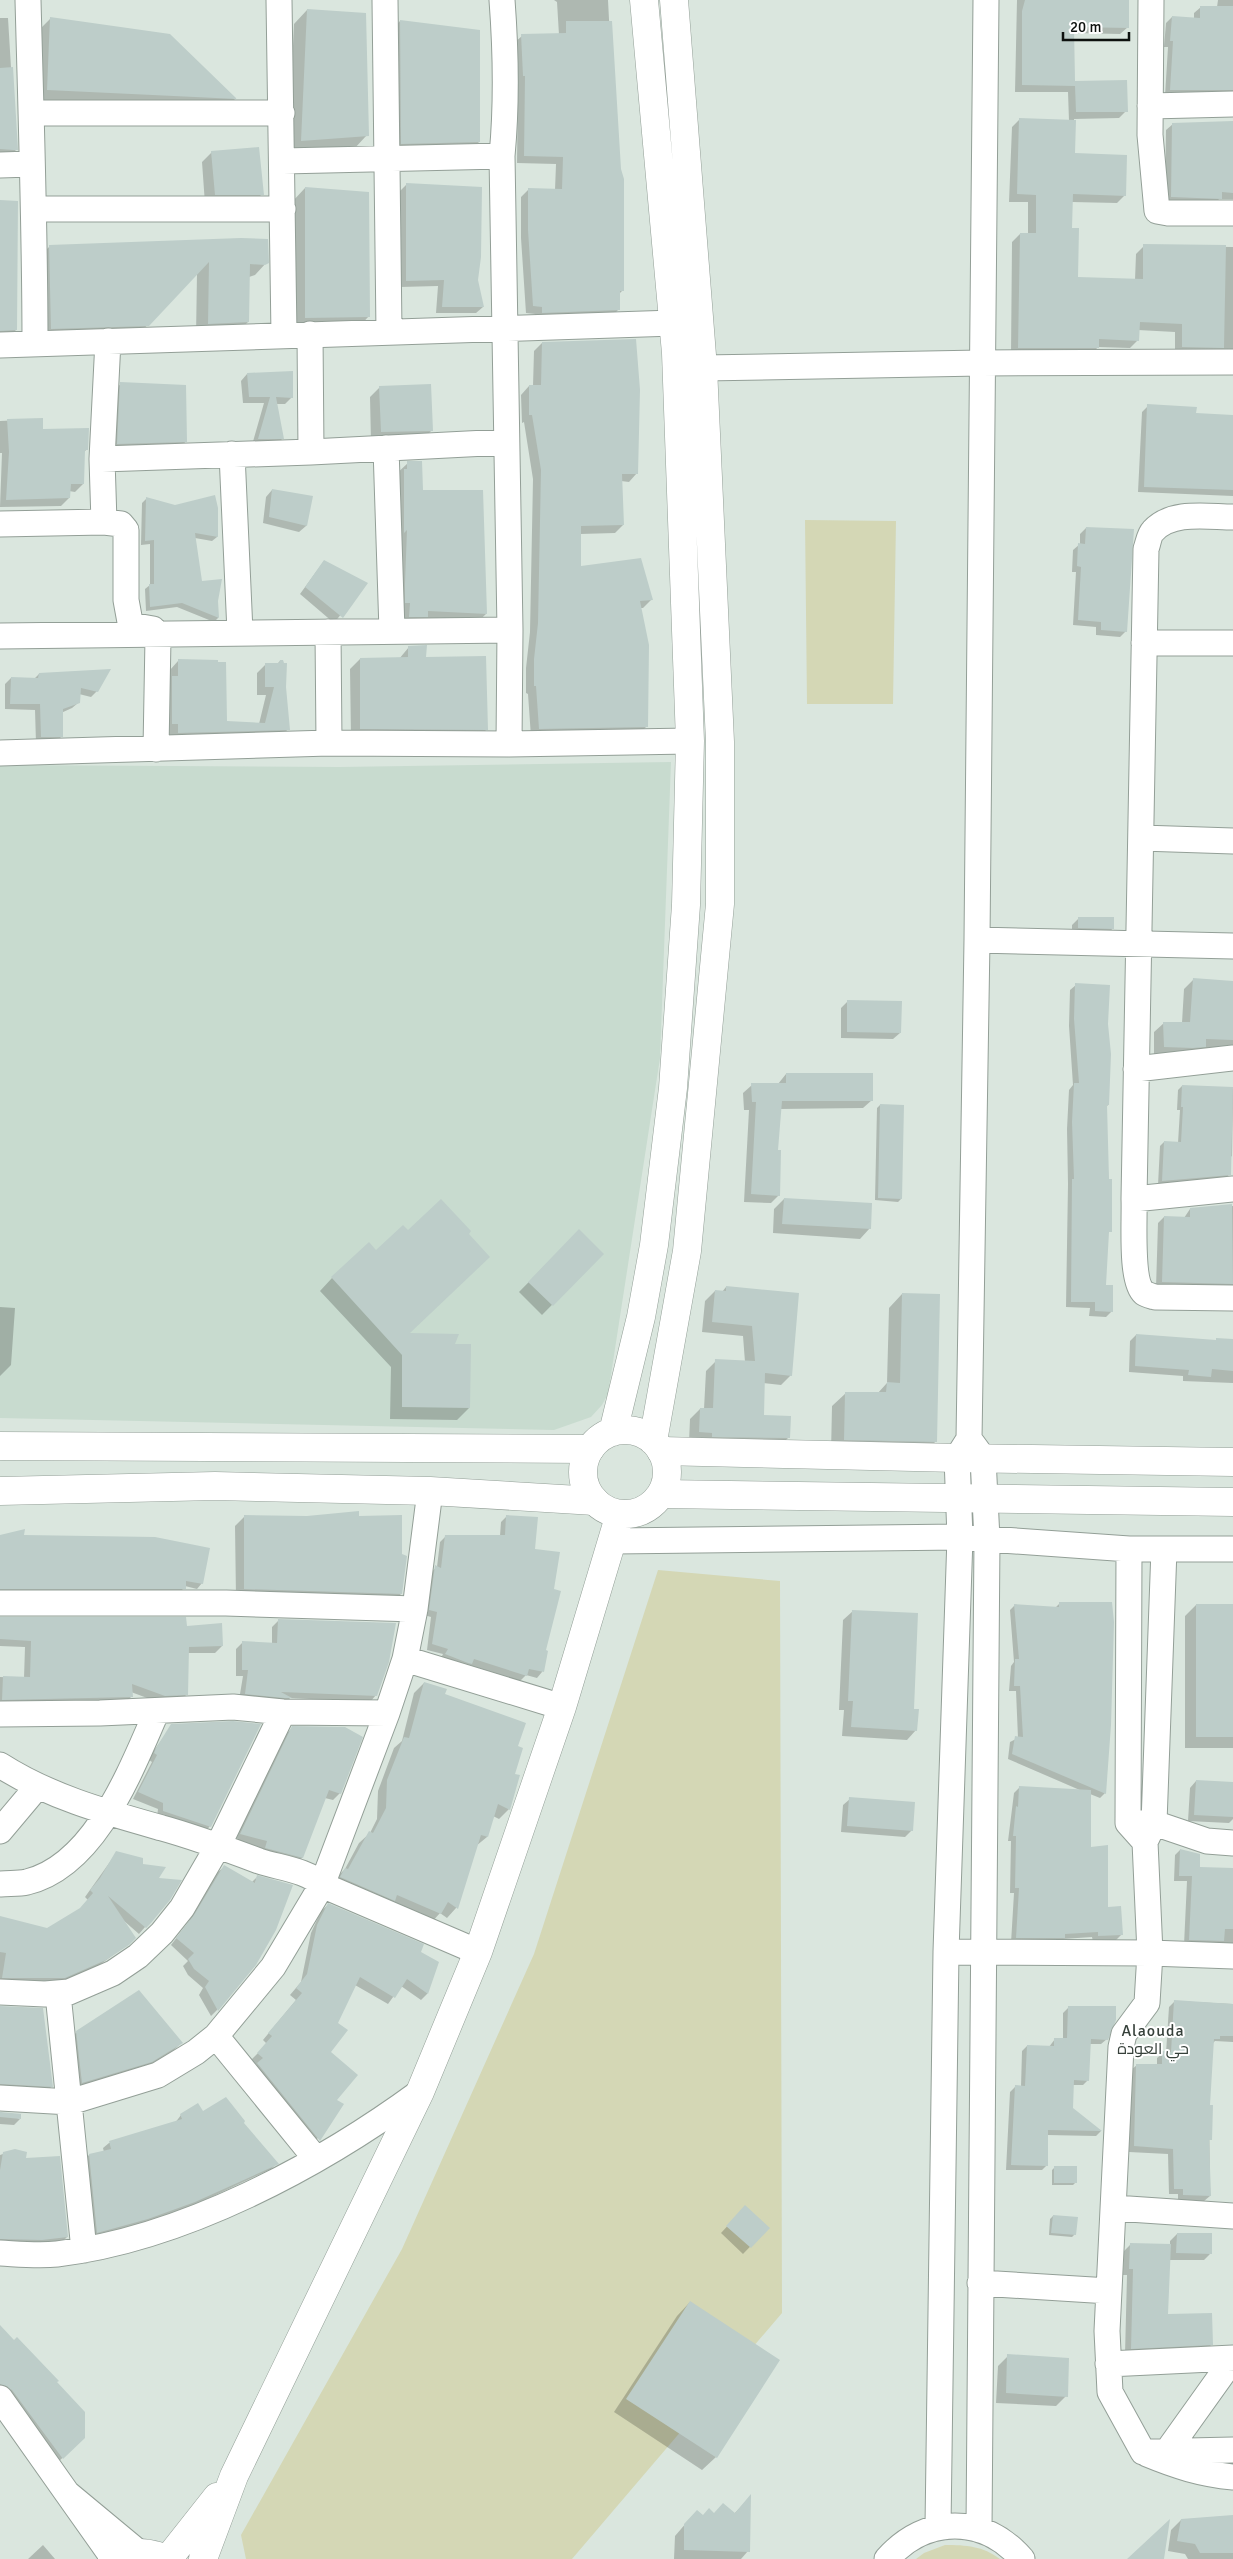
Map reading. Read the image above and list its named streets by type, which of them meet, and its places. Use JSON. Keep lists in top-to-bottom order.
{
  "districts": ["Alaouda حي العودة"],
  "scale_bar": "20 m"
}
